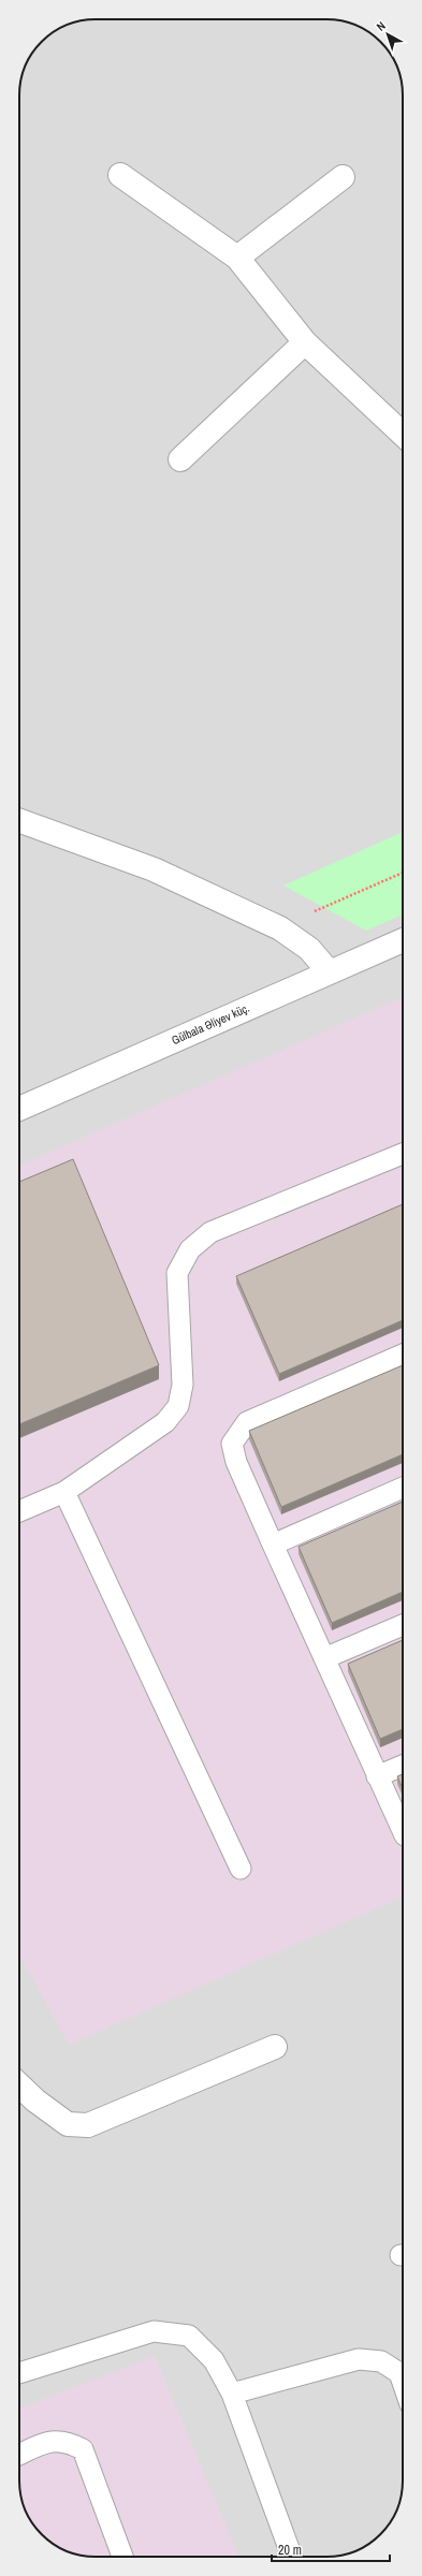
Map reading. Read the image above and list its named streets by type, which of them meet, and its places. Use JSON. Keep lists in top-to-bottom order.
{
  "streets": {
    "street": ["Gülbala Əliyev küç."]
  },
  "scale_bar": "20 m",
  "north": "top left"
}
